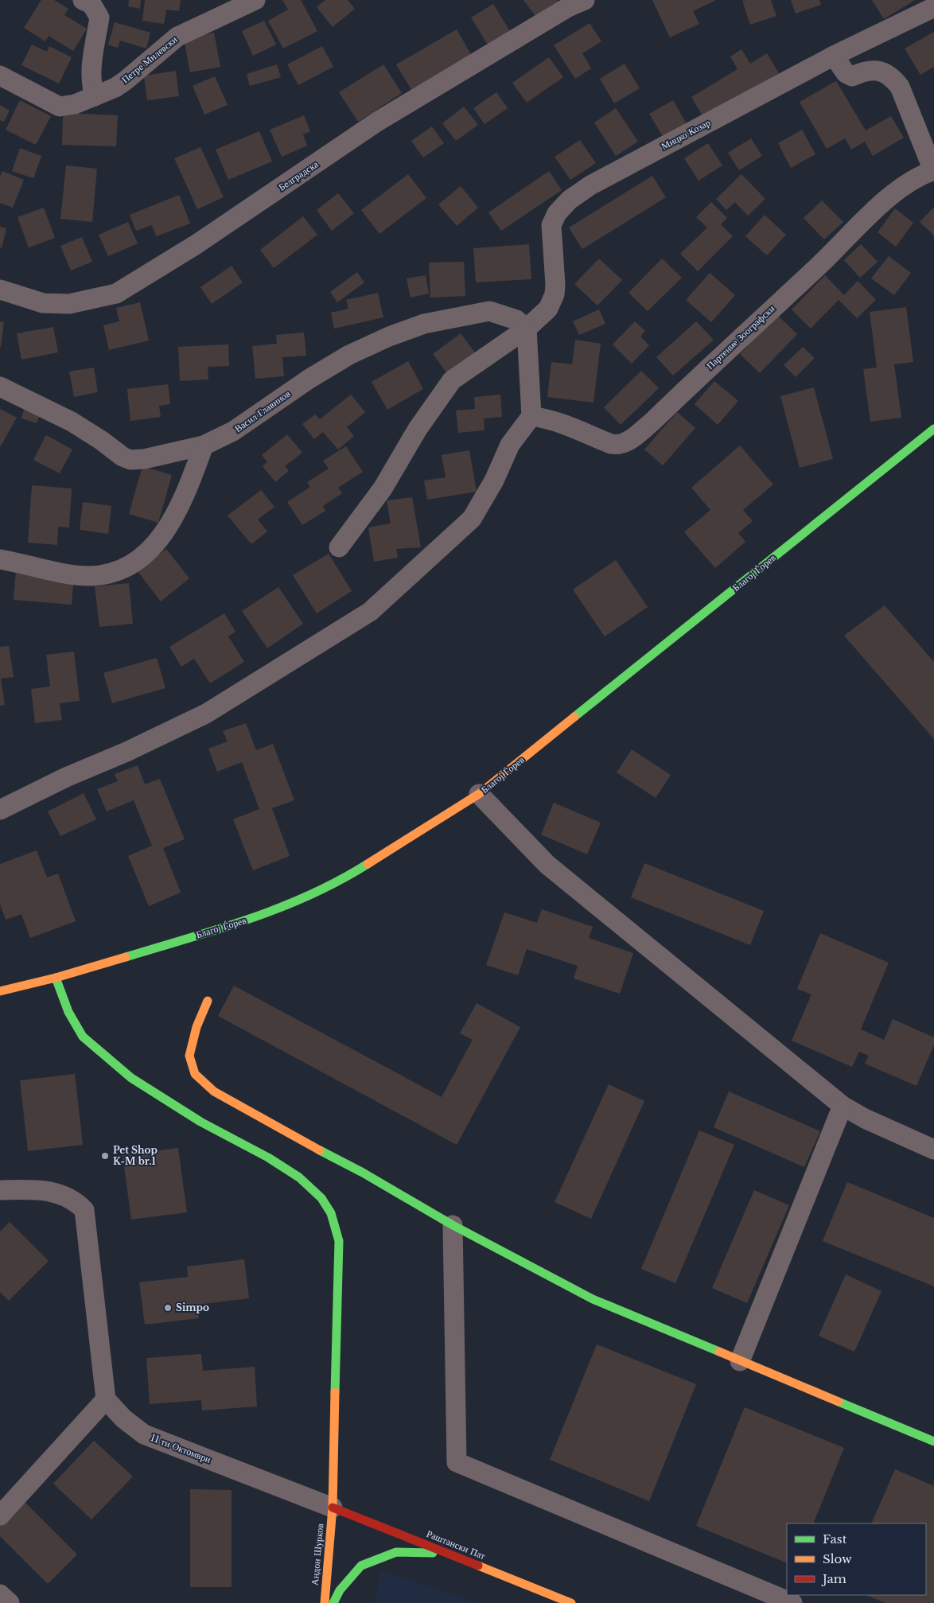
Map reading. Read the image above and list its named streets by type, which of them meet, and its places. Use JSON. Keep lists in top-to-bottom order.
{
  "streets": {
    "main road": ["Благој Ѓорев", "Раштански Пат", "Андон Шурков"],
    "street": [
      "Петре Милевски",
      "Мицко Козар",
      "Белградска",
      "Партение Зоографски",
      "Васил Главинов",
      "11 ти Октомври"
    ]
  },
  "crossings": [
    ["Мицко Козар", "Партение Зоографски"],
    ["Мицко Козар", "Васил Главинов"],
    ["Благој Ѓорев", "Андон Шурков"],
    ["11 ти Октомври", "Раштански Пат"],
    ["11 ти Октомври", "Андон Шурков"],
    ["Раштански Пат", "Андон Шурков"]
  ],
  "places": ["Pet Shop K-M br.1", "Simpo"],
  "legend": ["Fast", "Slow", "Jam"]
}
